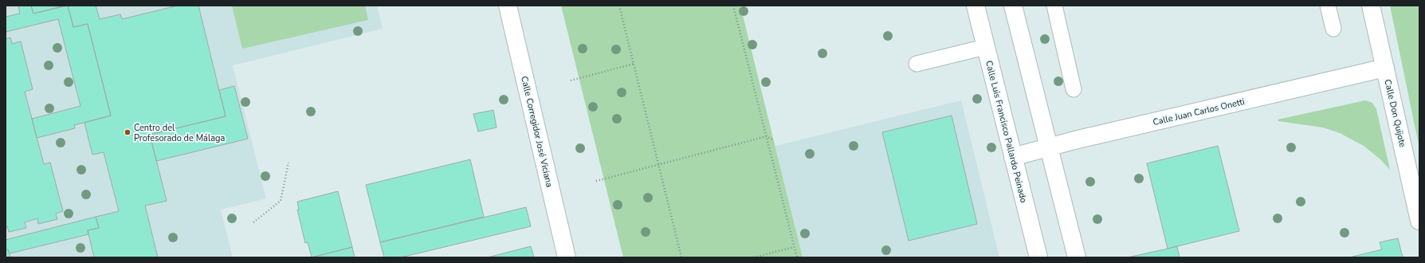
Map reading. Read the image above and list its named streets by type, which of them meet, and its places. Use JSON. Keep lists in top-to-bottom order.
{
  "streets": {
    "street": [
      "Calle Juan Carlos Onetti",
      "Calle Don Quijote",
      "Calle Corregidor José Viciana",
      "Calle Luis Francisco Pallardo Peinado"
    ]
  },
  "crossings": [
    ["Calle Juan Carlos Onetti", "Calle Don Quijote"],
    ["Calle Juan Carlos Onetti", "Calle Luis Francisco Pallardo Peinado"]
  ],
  "places": ["Centro del Profesorado de Málaga"]
}
